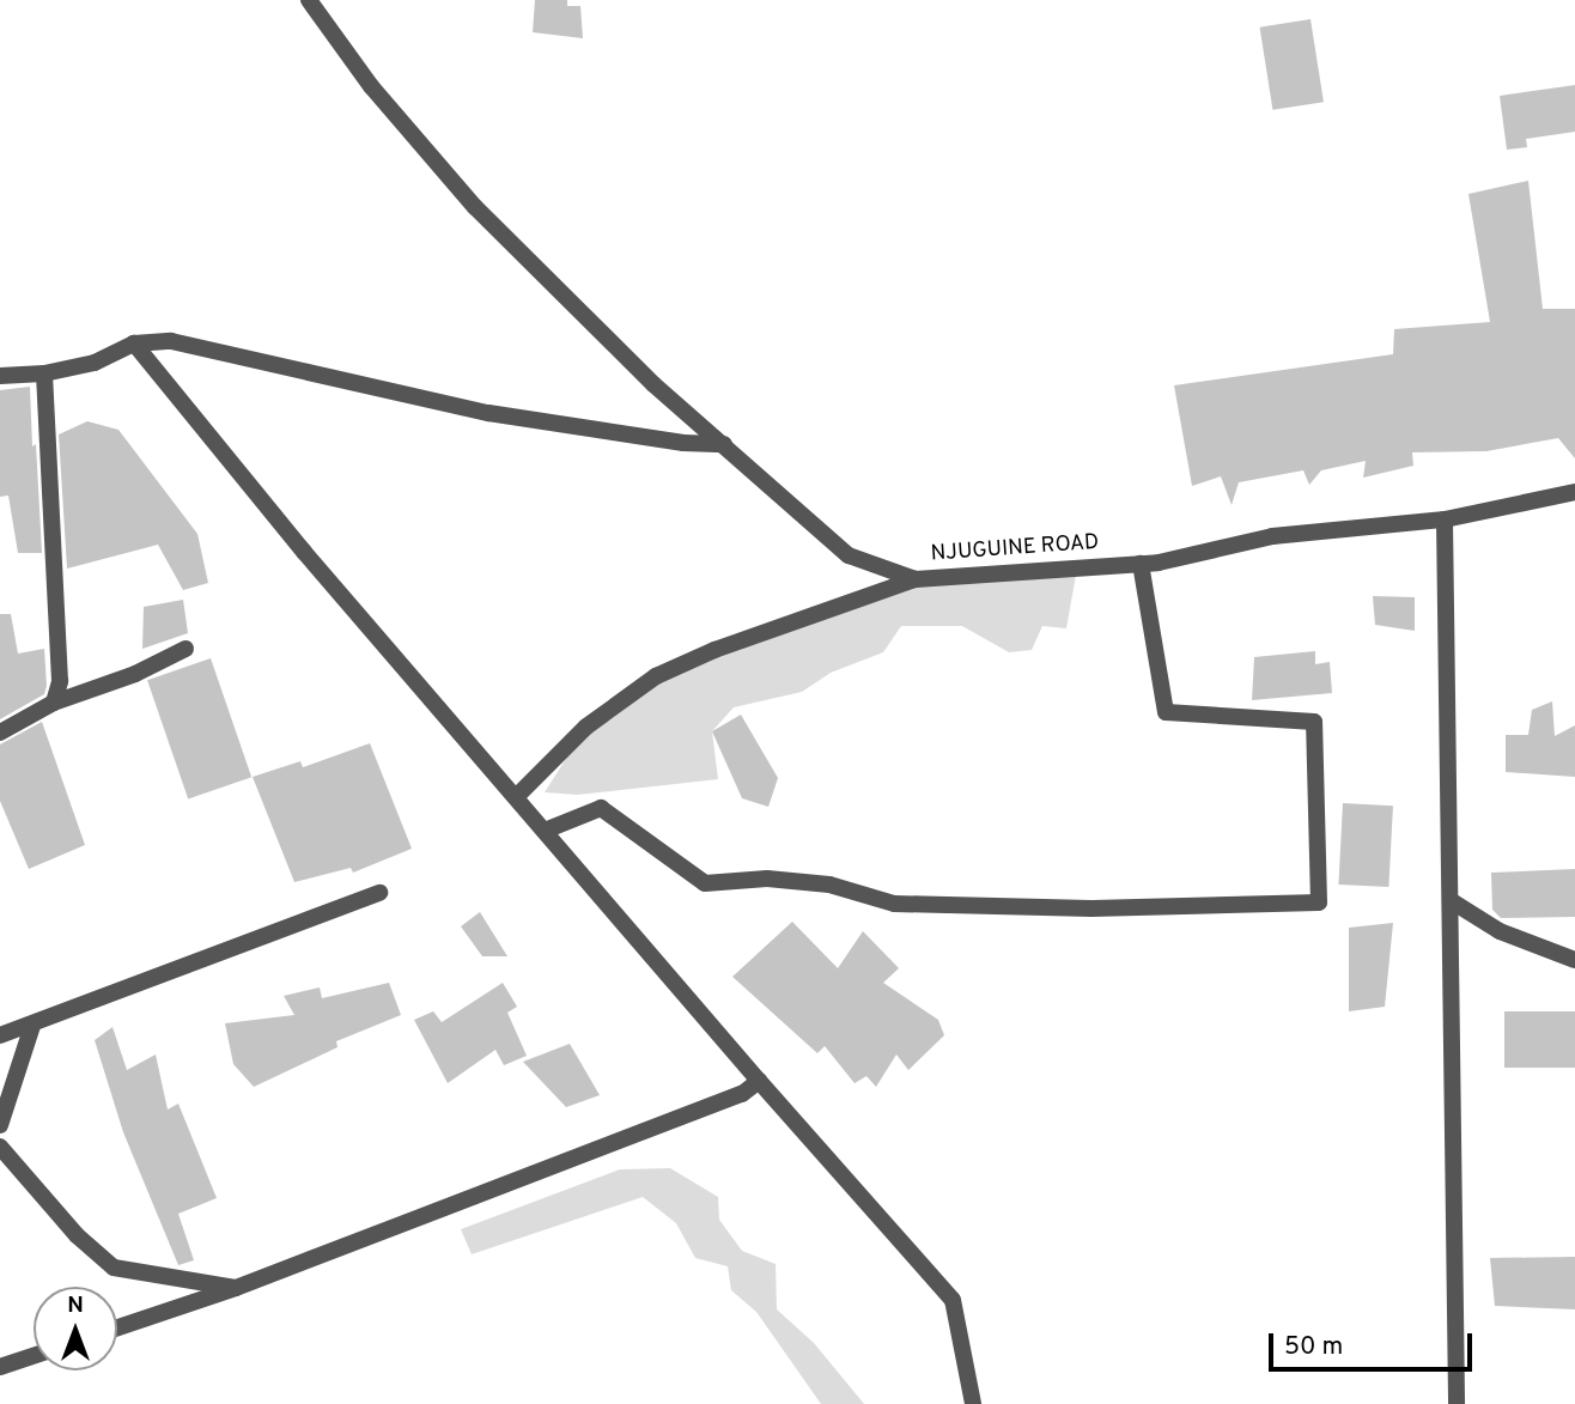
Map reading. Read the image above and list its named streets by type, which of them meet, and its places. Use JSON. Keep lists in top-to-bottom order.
{
  "streets": {
    "street": ["NJUGUINE ROAD"]
  },
  "scale_bar": "50 m",
  "north": "top"
}
